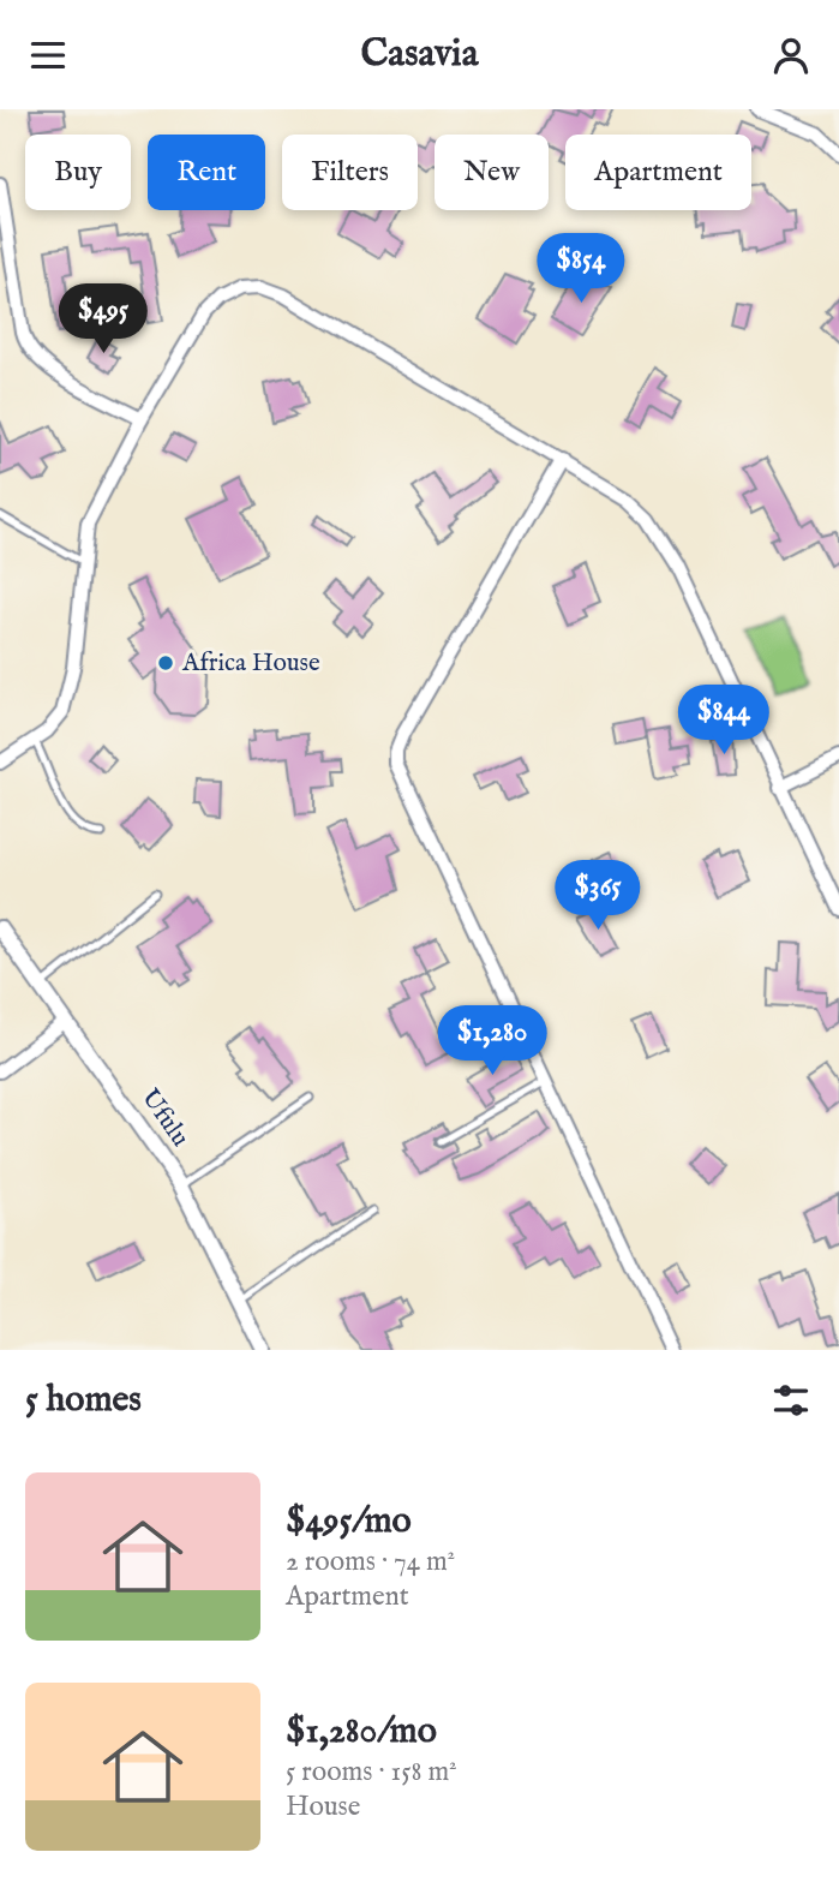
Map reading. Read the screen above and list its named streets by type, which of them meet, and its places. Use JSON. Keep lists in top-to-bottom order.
{
  "streets": {
    "street": ["Ufulu"]
  },
  "places": ["Africa House"],
  "page": {
    "header": "Casavia",
    "chip": [
      "Buy",
      "Rent",
      "Filters",
      "New",
      "Apartment"
    ],
    "price": [
      "$854",
      "$495",
      "$844",
      "$365",
      "$1,280"
    ],
    "heading": "5 homes",
    "list": [
      {
        "name": "$495/mo",
        "note": "2 rooms · 74 m² · Apartment"
      },
      {
        "name": "$1,280/mo",
        "note": "5 rooms · 158 m² · House"
      }
    ]
  }
}
